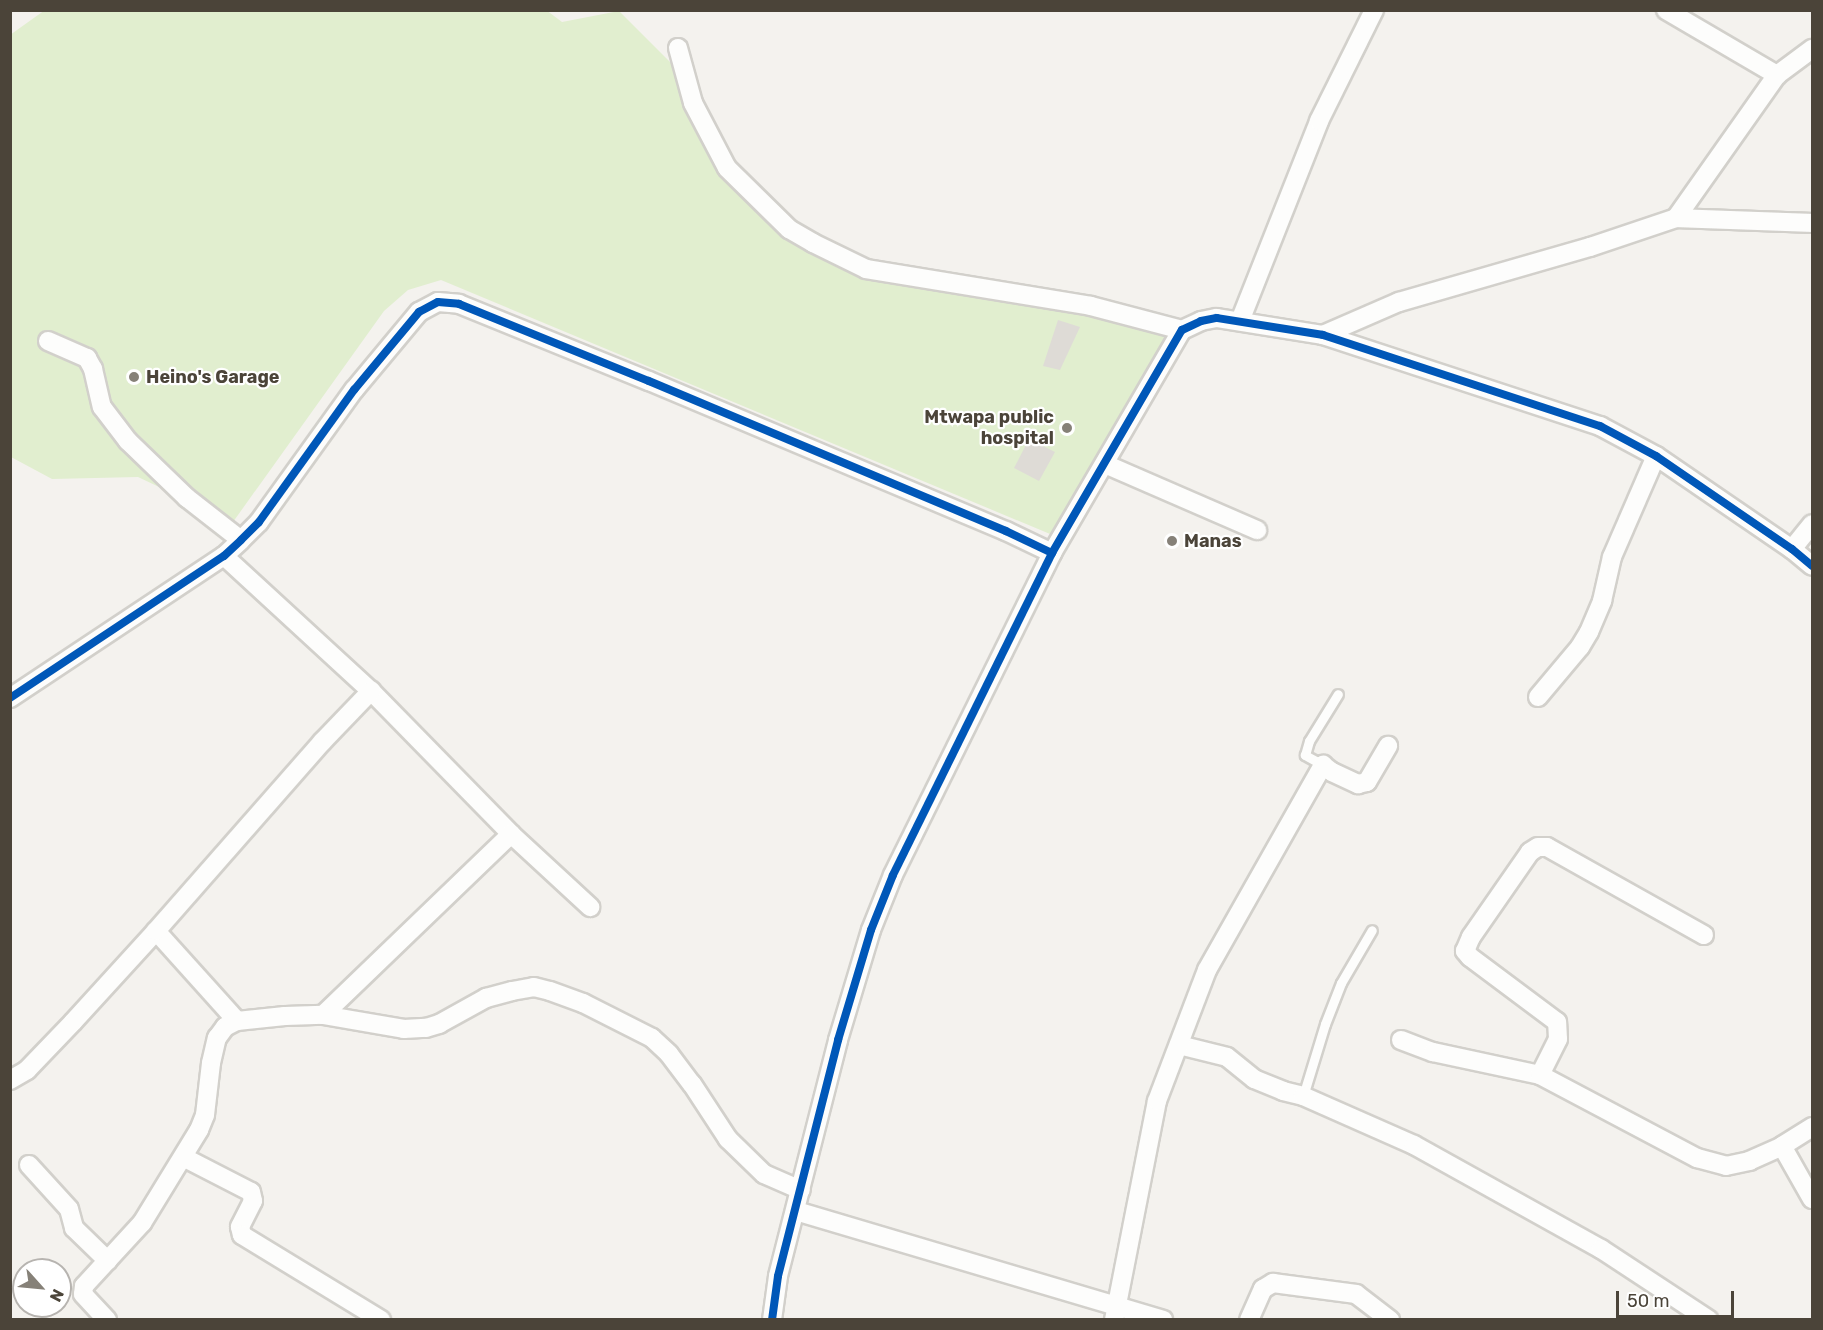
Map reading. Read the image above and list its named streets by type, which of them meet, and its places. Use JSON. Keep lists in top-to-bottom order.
{
  "places": ["Heino's Garage", "Mtwapa public hospital", "Manas"],
  "scale_bar": "50 m",
  "north": "bottom right"
}
